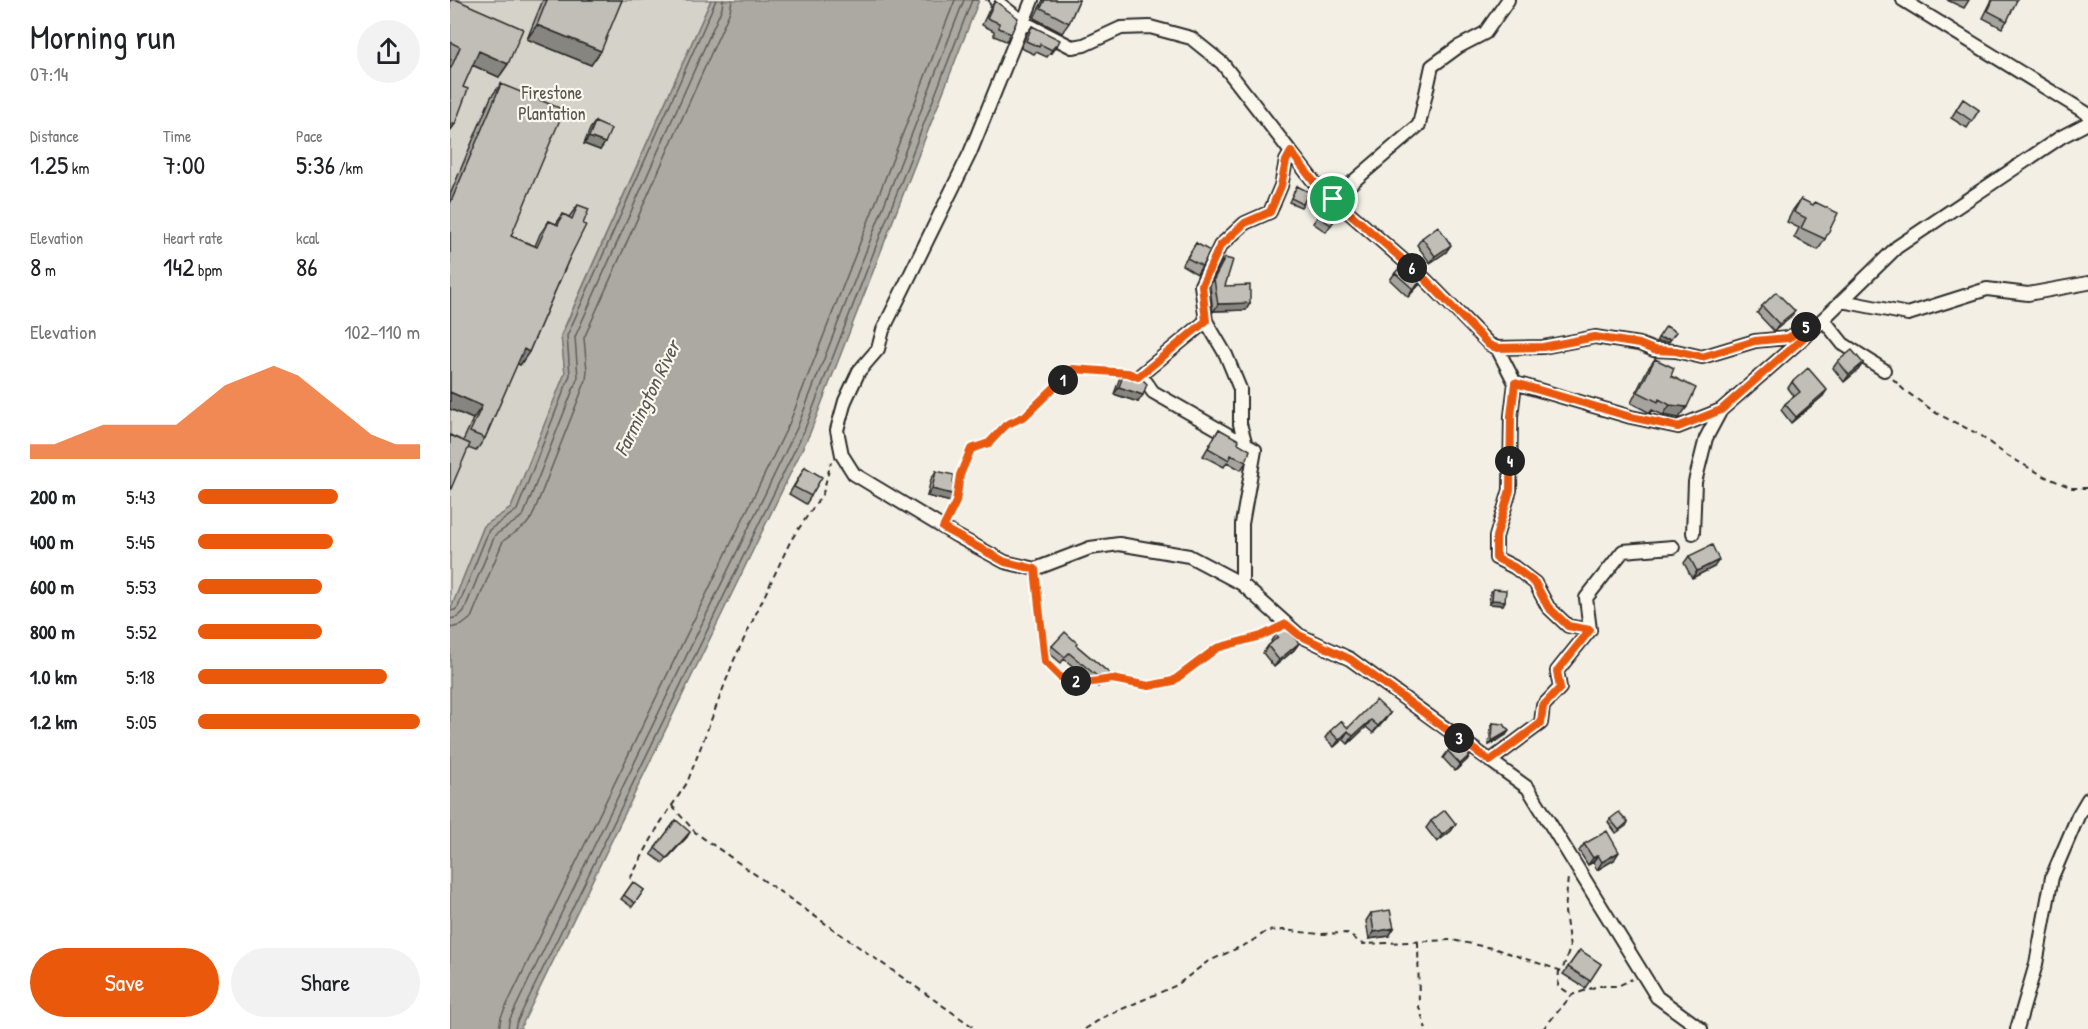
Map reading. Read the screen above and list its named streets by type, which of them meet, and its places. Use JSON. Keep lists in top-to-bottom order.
{
  "water": ["Farmington River"],
  "parks": ["Firestone Plantation"],
  "page": {
    "heading": ["Morning run", "07:14"],
    "stats": [
      ["Distance", "1.25 km"],
      ["Time", "7:00"],
      ["Pace", "5:36 /km"],
      ["Elevation", "8 m"],
      ["Heart rate", "142 bpm"],
      ["kcal", "86"]
    ],
    "pins": [
      "6",
      "5",
      "1",
      "4",
      "2",
      "3"
    ],
    "chart": ["Elevation", "102–110 m"],
    "list": [
      {
        "name": "200 m",
        "note": "5:43"
      },
      {
        "name": "400 m",
        "note": "5:45"
      },
      {
        "name": "600 m",
        "note": "5:53"
      },
      {
        "name": "800 m",
        "note": "5:52"
      },
      {
        "name": "1.0 km",
        "note": "5:18"
      },
      {
        "name": "1.2 km",
        "note": "5:05"
      }
    ],
    "buttons": ["Save", "Share"]
  }
}
